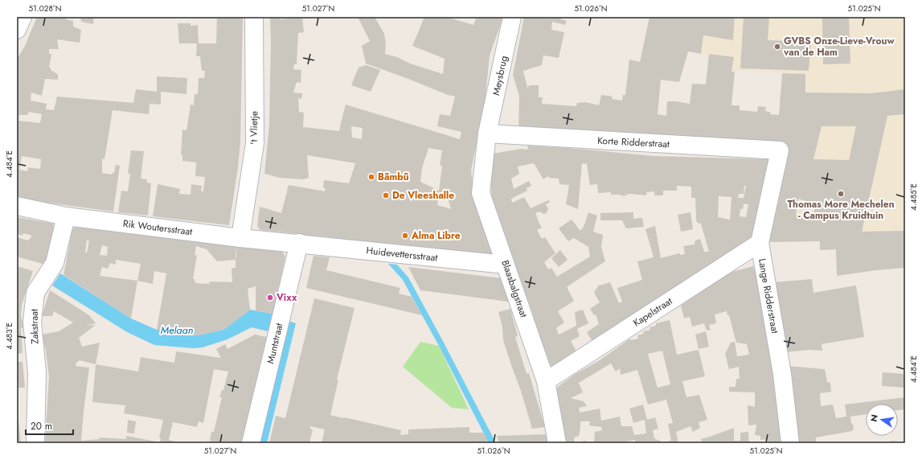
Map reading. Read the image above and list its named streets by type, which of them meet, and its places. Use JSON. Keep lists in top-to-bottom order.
{
  "streets": {
    "street": [
      "Meysbrug",
      "'t Vlietje",
      "Korte Ridderstraat",
      "Rik Woutersstraat",
      "Huidevettersstraat",
      "Blaasbalgstraat",
      "Lange Ridderstraat",
      "Kapelstraat",
      "Zakstraat",
      "Muntstraat"
    ]
  },
  "crossings": [
    ["Meysbrug", "Korte Ridderstraat"],
    ["Meysbrug", "Blaasbalgstraat"],
    ["'t Vlietje", "Rik Woutersstraat"],
    ["Korte Ridderstraat", "Blaasbalgstraat"],
    ["Korte Ridderstraat", "Lange Ridderstraat"],
    ["Rik Woutersstraat", "Huidevettersstraat"],
    ["Rik Woutersstraat", "Zakstraat"],
    ["Rik Woutersstraat", "Muntstraat"],
    ["Huidevettersstraat", "Blaasbalgstraat"],
    ["Huidevettersstraat", "Muntstraat"],
    ["Blaasbalgstraat", "Kapelstraat"],
    ["Lange Ridderstraat", "Kapelstraat"]
  ],
  "water": ["Melaan"],
  "places": [
    "GVBS Onze-Lieve-Vrouw van de Ham",
    "Bāmbū",
    "Thomas More Mechelen - Campus Kruidtuin",
    "De Vleeshalle",
    "Alma Libre",
    "Vixx"
  ],
  "scale_bar": "20 m",
  "north": "left",
  "coordinates": [
    "51.028°N",
    "51.027°N",
    "51.026°N",
    "51.025°N",
    "4.484°E",
    "4.485°E",
    "4.483°E"
  ]
}
